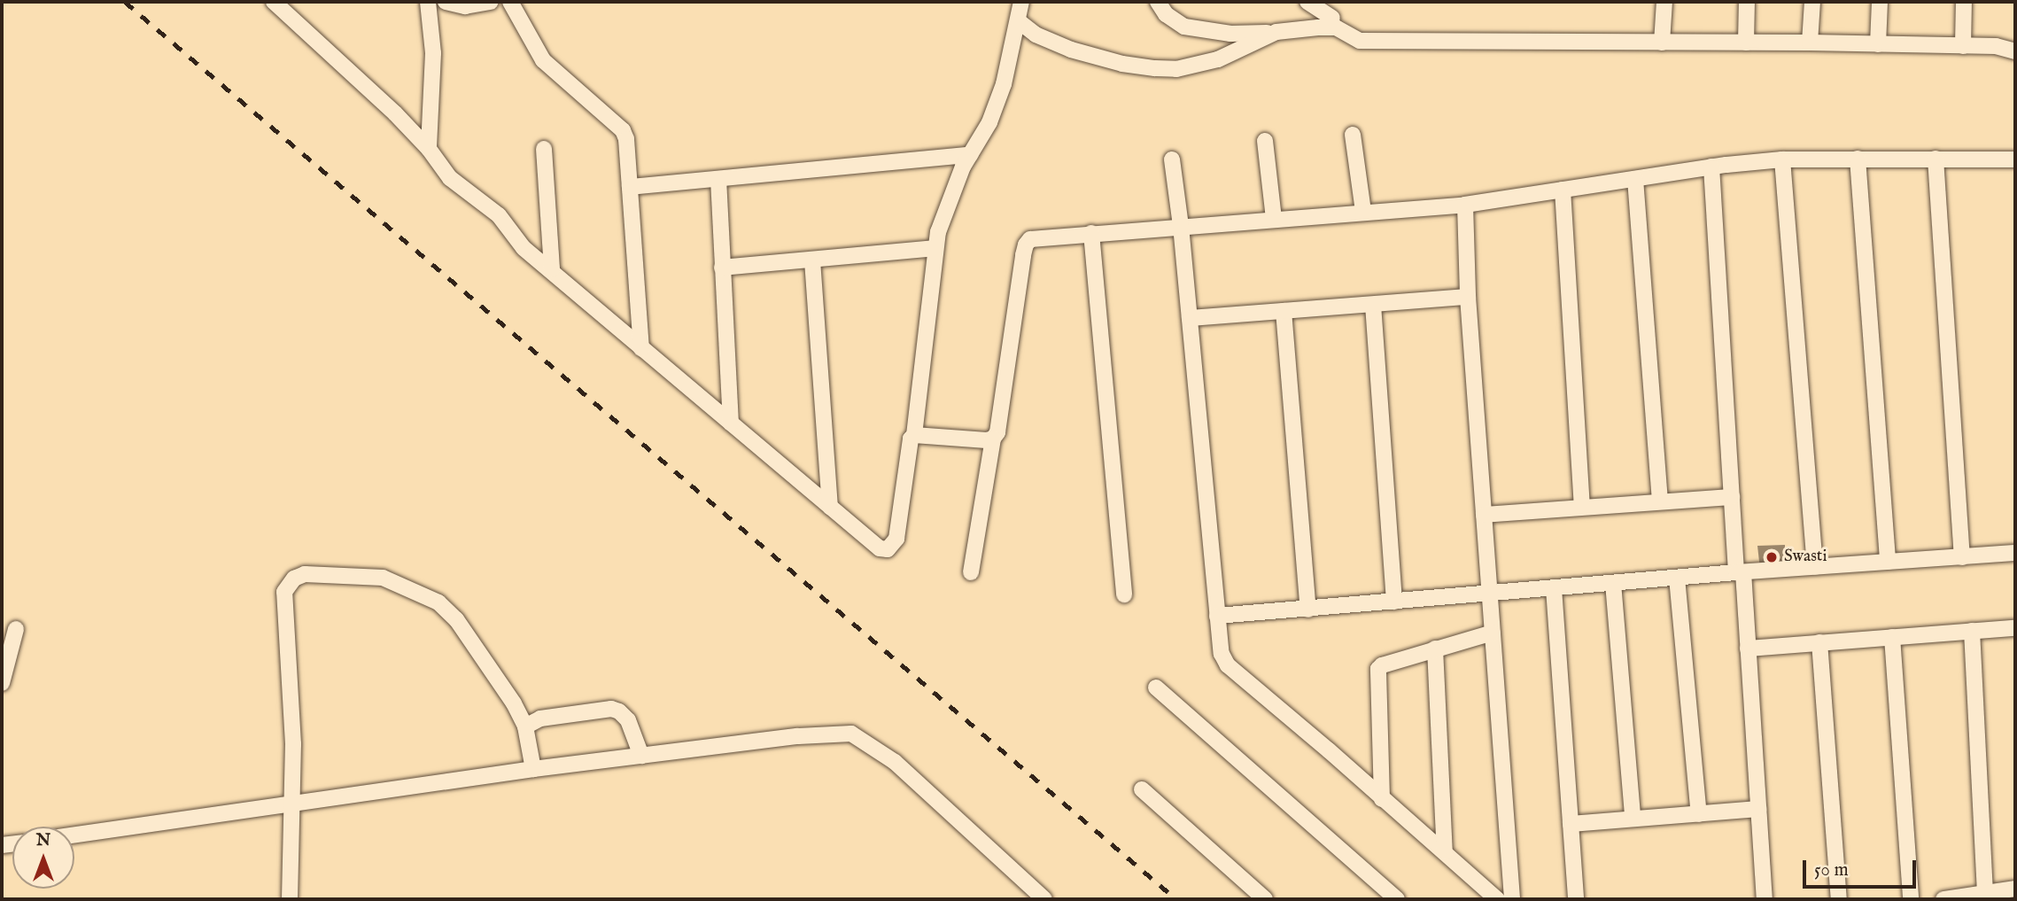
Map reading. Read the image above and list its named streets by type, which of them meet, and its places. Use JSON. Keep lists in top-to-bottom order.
{
  "places": ["Swasti"],
  "scale_bar": "50 m",
  "north": "top"
}
